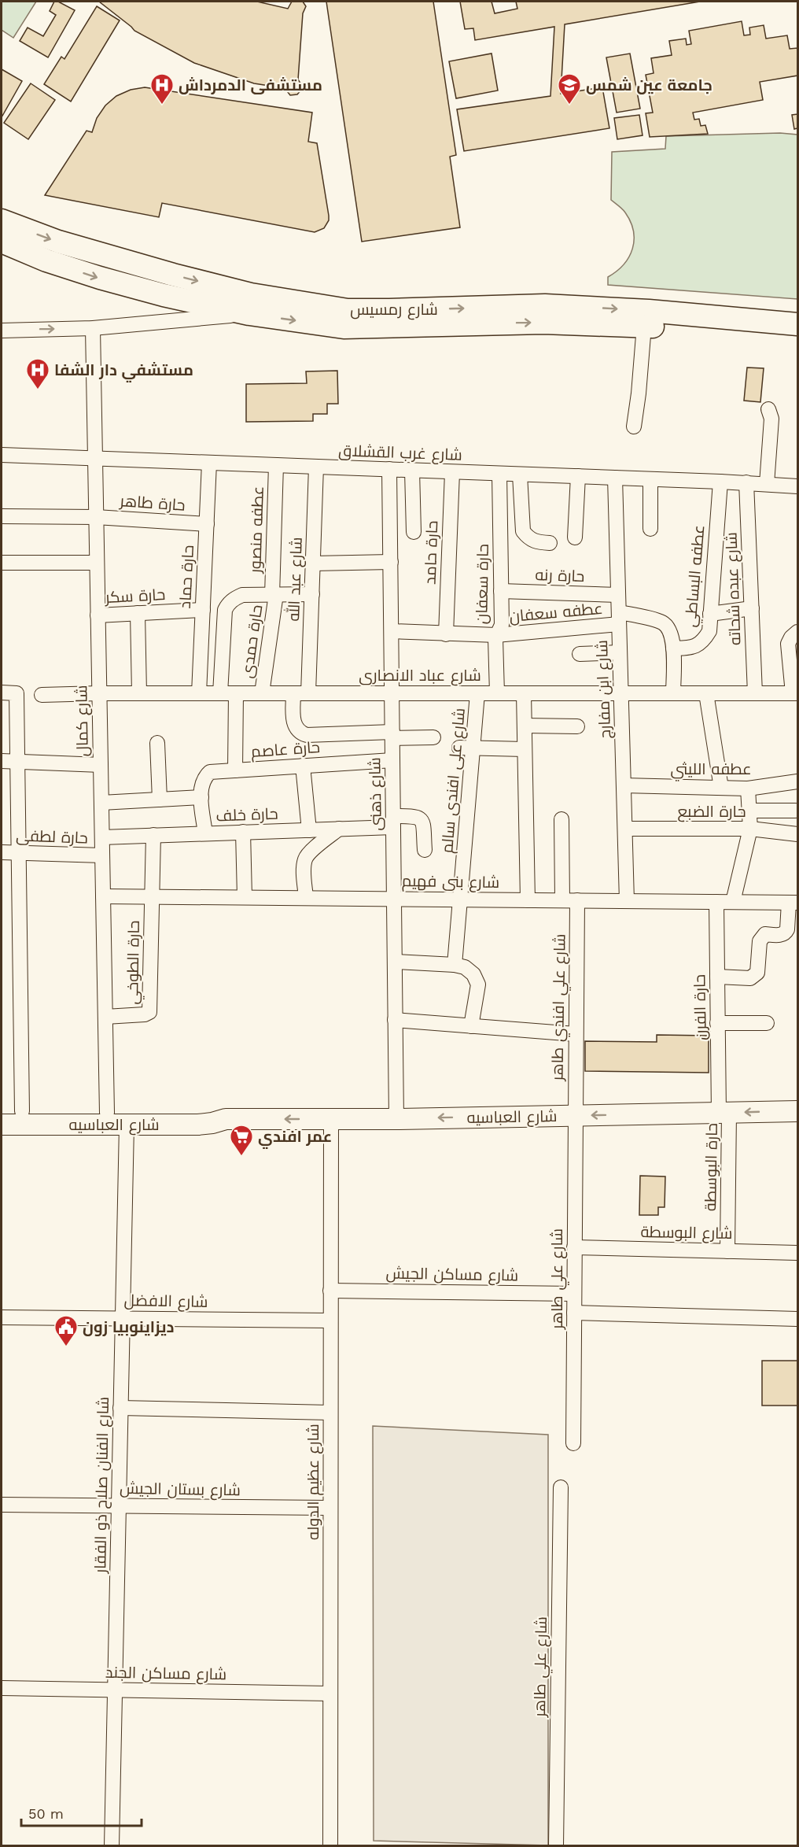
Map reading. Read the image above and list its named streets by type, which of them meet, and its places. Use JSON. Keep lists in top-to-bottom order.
{
  "streets": {
    "main road": ["شارع رمسيس", "شارع العباسيه"],
    "street": [
      "شارع غرب القشلاق",
      "حارة طاهر",
      "عطفه منصور",
      "حارة حامد",
      "حارة رنه",
      "عطفه البساطي",
      "حارة حماد",
      "شارع عبد الله",
      "حارة سعفان",
      "شارع عبده شحاته",
      "حارة سكر",
      "عطفه سعفان",
      "حارة حمدى",
      "شارع عباد الانصارى",
      "شارع ابن مفارج",
      "شارع كمال",
      "حارة عاصم",
      "عطفه الليثي",
      "شارع على افندى سالم",
      "شارع ذهنى",
      "حارة الضبع",
      "حارة خلف",
      "حارة لطفى",
      "شارع بنى فهيم",
      "حارة الطوخي",
      "شارع علي افندي طاهر",
      "حارة الفرن",
      "حارة البوسطة",
      "شارع البوسطة",
      "شارع مساكن الجيش",
      "شارع علي طاهر",
      "شارع الافضل",
      "شارع عظيم الدوله",
      "شارع الفنان صلاح ذو الفقار",
      "شارع بستان الجيش",
      "شارع مساكن الجند"
    ]
  },
  "crossings": [
    ["شارع رمسيس", "شارع كمال"],
    ["شارع غرب القشلاق", "عطفه منصور"],
    ["شارع غرب القشلاق", "حارة حامد"],
    ["شارع غرب القشلاق", "عطفه البساطي"],
    ["شارع غرب القشلاق", "حارة حماد"],
    ["شارع غرب القشلاق", "شارع عبد الله"],
    ["شارع غرب القشلاق", "حارة سعفان"],
    ["شارع غرب القشلاق", "شارع عبده شحاته"],
    ["شارع غرب القشلاق", "شارع ابن مفارج"],
    ["شارع غرب القشلاق", "شارع كمال"],
    ["شارع غرب القشلاق", "شارع ذهنى"],
    ["حارة طاهر", "حارة حماد"],
    ["حارة طاهر", "شارع كمال"],
    ["عطفه منصور", "حارة حمدى"],
    ["حارة حامد", "عطفه سعفان"],
    ["حارة رنه", "حارة سعفان"],
    ["حارة رنه", "شارع ابن مفارج"],
    ["حارة حماد", "حارة سكر"],
    ["حارة حماد", "شارع عباد الانصارى"],
    ["شارع عبد الله", "شارع عباد الانصارى"],
    ["حارة سعفان", "عطفه سعفان"],
    ["حارة سعفان", "شارع عباد الانصارى"],
    ["شارع عبده شحاته", "شارع عباد الانصارى"],
    ["حارة سكر", "شارع كمال"],
    ["عطفه سعفان", "شارع ابن مفارج"],
    ["عطفه سعفان", "شارع ذهنى"],
    ["حارة حمدى", "شارع عباد الانصارى"],
    ["شارع عباد الانصارى", "شارع ابن مفارج"],
    ["شارع عباد الانصارى", "شارع كمال"],
    ["شارع عباد الانصارى", "شارع على افندى سالم"],
    ["شارع عباد الانصارى", "شارع ذهنى"],
    ["شارع ابن مفارج", "عطفه الليثي"],
    ["شارع ابن مفارج", "حارة الضبع"],
    ["شارع ابن مفارج", "شارع بنى فهيم"],
    ["شارع كمال", "حارة خلف"],
    ["شارع كمال", "حارة لطفى"],
    ["شارع كمال", "شارع بنى فهيم"],
    ["شارع كمال", "حارة الطوخي"],
    ["شارع كمال", "شارع العباسيه"],
    ["حارة عاصم", "شارع ذهنى"],
    ["حارة عاصم", "حارة خلف"],
    ["شارع على افندى سالم", "شارع بنى فهيم"],
    ["شارع ذهنى", "حارة خلف"],
    ["شارع ذهنى", "شارع بنى فهيم"],
    ["شارع ذهنى", "شارع العباسيه"],
    ["شارع بنى فهيم", "حارة الطوخي"],
    ["شارع بنى فهيم", "شارع علي افندي طاهر"],
    ["شارع بنى فهيم", "حارة الفرن"],
    ["شارع علي افندي طاهر", "شارع العباسيه"],
    ["شارع علي افندي طاهر", "شارع علي طاهر"],
    ["حارة الفرن", "شارع العباسيه"],
    ["حارة الفرن", "حارة البوسطة"],
    ["شارع العباسيه", "حارة البوسطة"],
    ["شارع العباسيه", "شارع علي طاهر"],
    ["شارع العباسيه", "شارع عظيم الدوله"],
    ["شارع العباسيه", "شارع الفنان صلاح ذو الفقار"],
    ["حارة البوسطة", "شارع البوسطة"],
    ["شارع البوسطة", "شارع علي طاهر"],
    ["شارع مساكن الجيش", "شارع علي طاهر"],
    ["شارع مساكن الجيش", "شارع عظيم الدوله"],
    ["شارع الافضل", "شارع عظيم الدوله"],
    ["شارع الافضل", "شارع الفنان صلاح ذو الفقار"],
    ["شارع عظيم الدوله", "شارع بستان الجيش"],
    ["شارع عظيم الدوله", "شارع مساكن الجند"],
    ["شارع الفنان صلاح ذو الفقار", "شارع بستان الجيش"],
    ["شارع الفنان صلاح ذو الفقار", "شارع مساكن الجند"]
  ],
  "one_way": ["شارع رمسيس", "شارع العباسيه"],
  "places": {
    "hospital": ["مستشفى الدمرداش", "مستشفي دار الشفا"],
    "school or university": ["جامعة عين شمس"],
    "supermarket": ["عمر افندي"],
    "public building": ["ديزاينوبيا زون"]
  },
  "scale_bar": "50 m"
}
